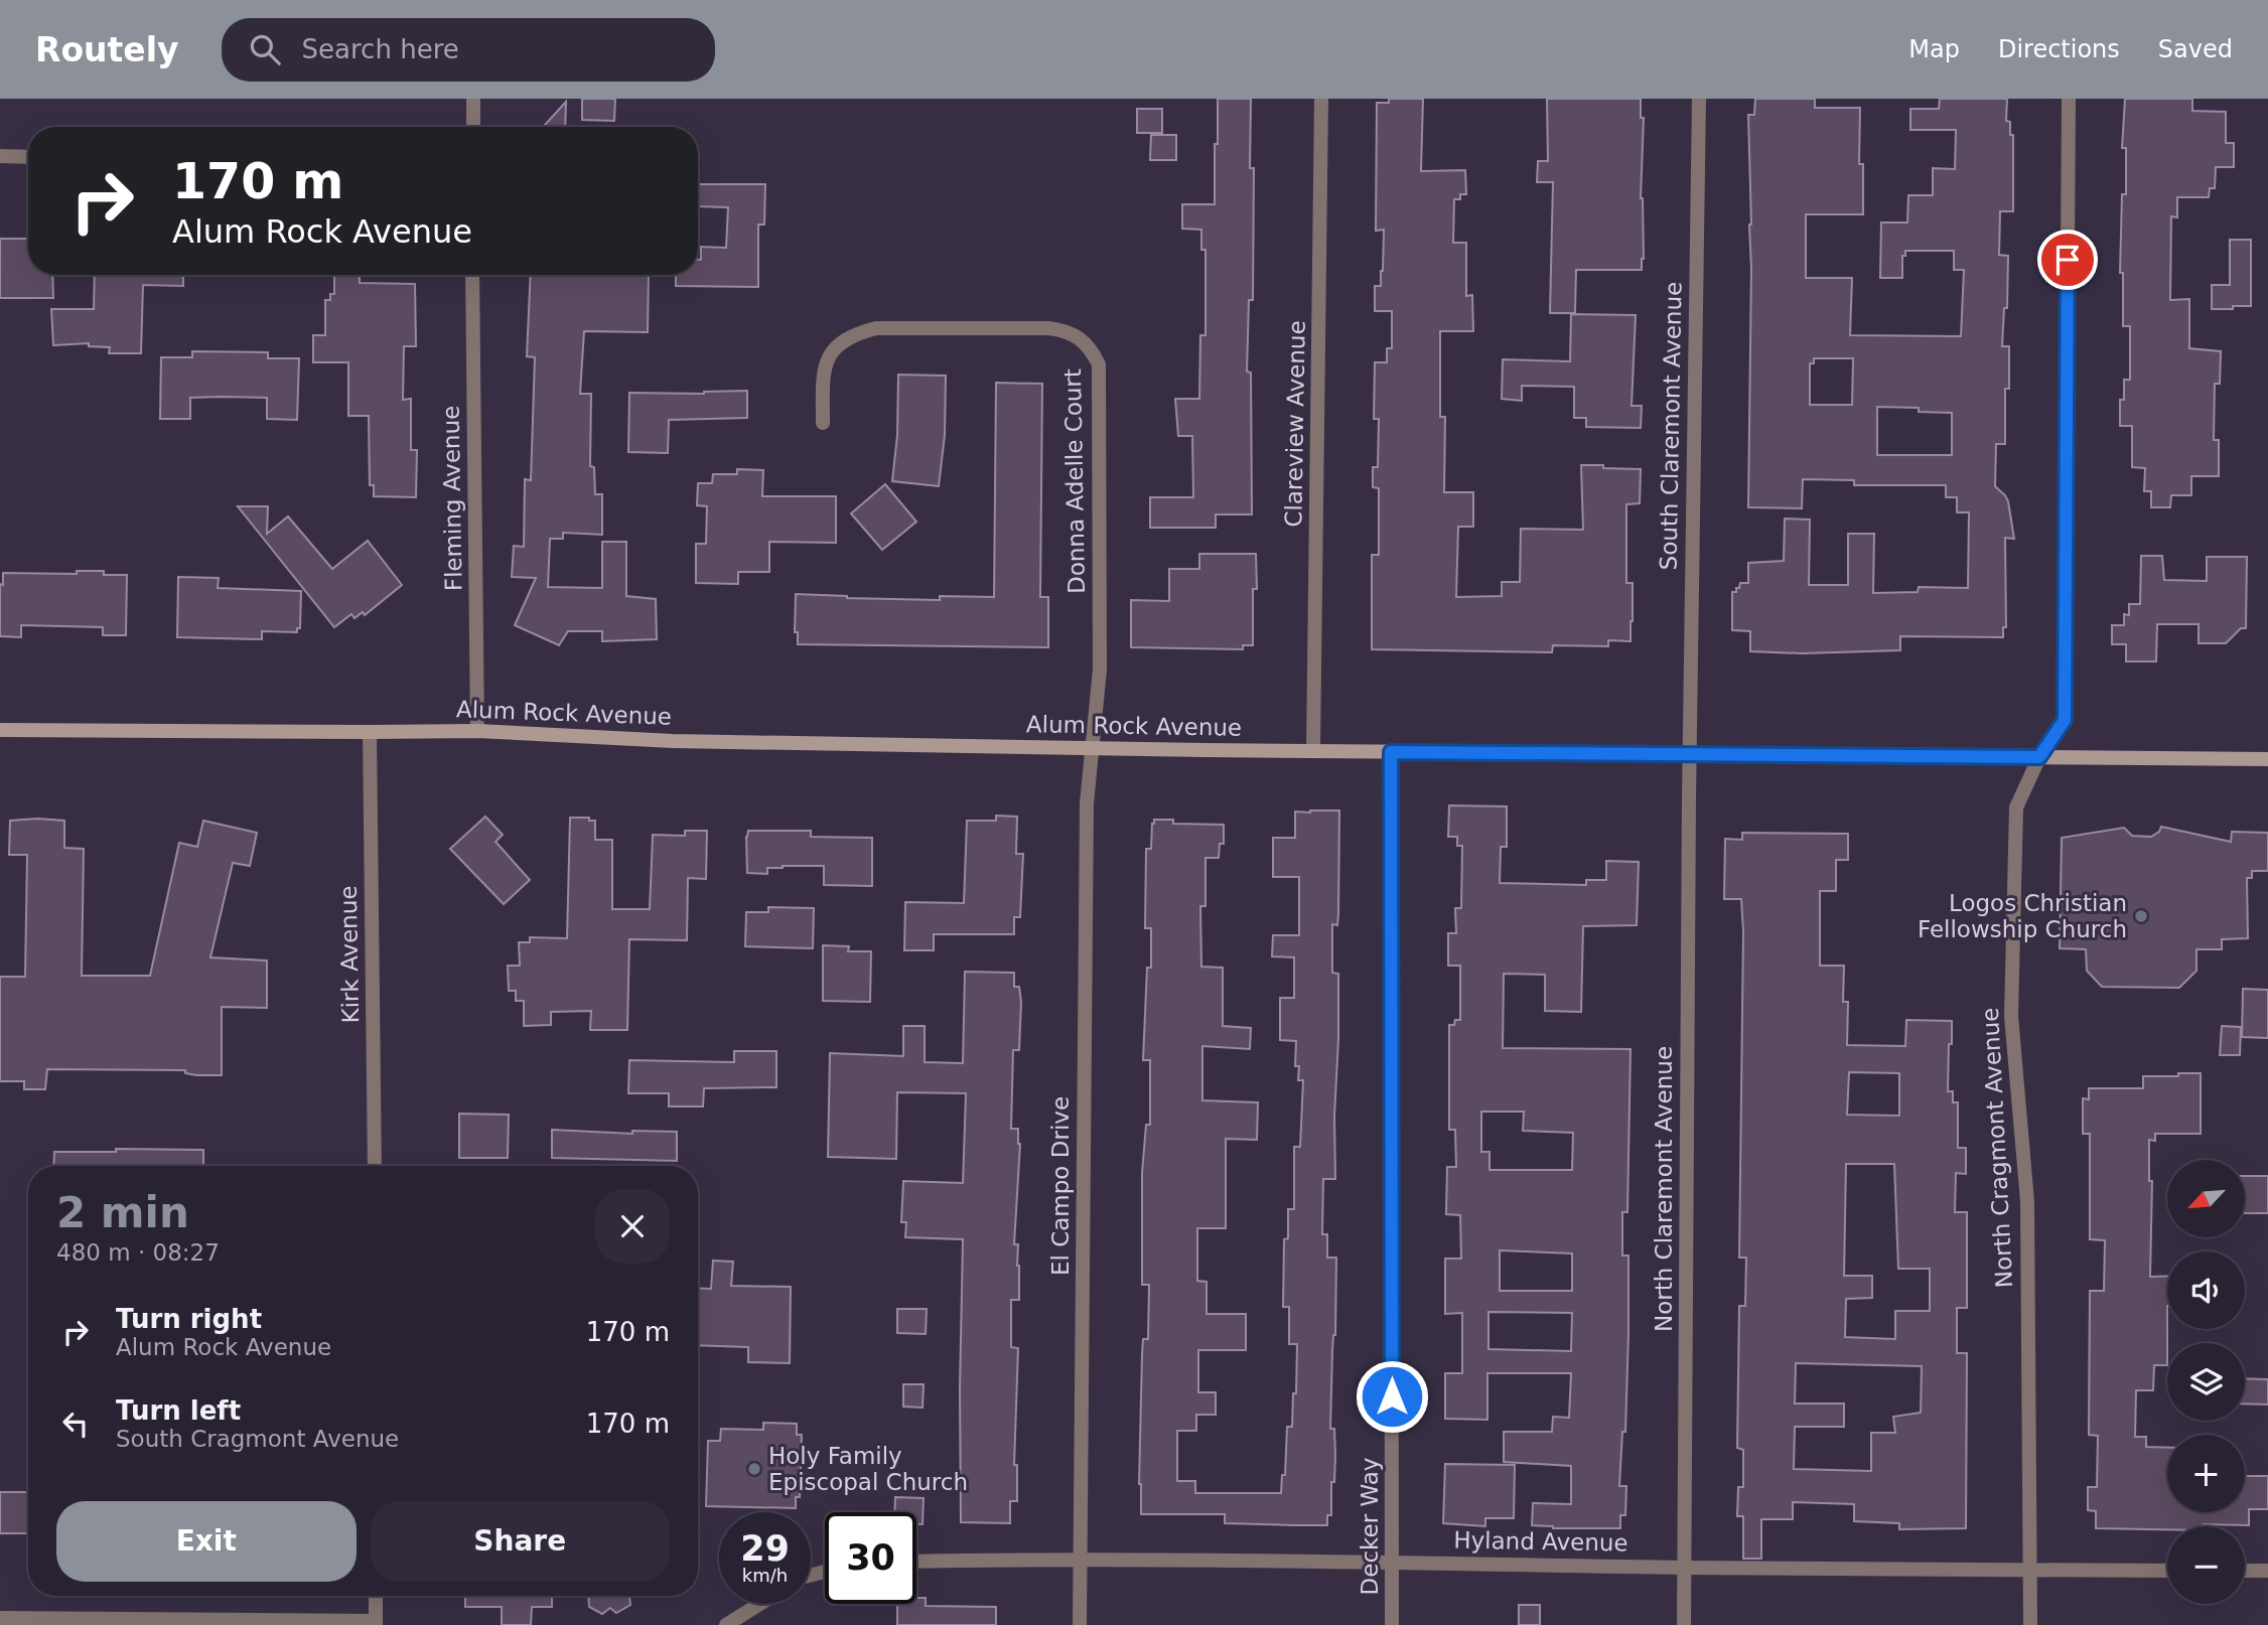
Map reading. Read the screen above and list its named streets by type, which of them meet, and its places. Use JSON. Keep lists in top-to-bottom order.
{
  "streets": {
    "main road": ["Alum Rock Avenue"],
    "street": [
      "Clareview Avenue",
      "South Claremont Avenue",
      "Donna Adelle Court",
      "Fleming Avenue",
      "Kirk Avenue",
      "North Cragmont Avenue",
      "El Campo Drive",
      "North Claremont Avenue",
      "Decker Way",
      "Hyland Avenue"
    ]
  },
  "crossings": [
    ["Clareview Avenue", "Alum Rock Avenue"],
    ["South Claremont Avenue", "Alum Rock Avenue"],
    ["South Claremont Avenue", "North Claremont Avenue"],
    ["Donna Adelle Court", "Alum Rock Avenue"],
    ["Donna Adelle Court", "El Campo Drive"],
    ["Fleming Avenue", "Alum Rock Avenue"],
    ["Alum Rock Avenue", "Kirk Avenue"],
    ["Alum Rock Avenue", "North Cragmont Avenue"],
    ["Alum Rock Avenue", "El Campo Drive"],
    ["Alum Rock Avenue", "North Claremont Avenue"],
    ["Alum Rock Avenue", "Decker Way"],
    ["North Cragmont Avenue", "Hyland Avenue"],
    ["El Campo Drive", "Hyland Avenue"],
    ["North Claremont Avenue", "Hyland Avenue"],
    ["Decker Way", "Hyland Avenue"]
  ],
  "places": ["Logos Christian Fellowship Church", "Holy Family Episcopal Church"],
  "north": "bottom left",
  "page": {
    "header": "Routely",
    "search": "Search here",
    "nav": ["Map", "Directions", "Saved"],
    "turn": ["170 m", "Alum Rock Avenue"],
    "map_buttons": ["+", "−"],
    "heading": ["2 min", "480 m · 08:27"],
    "list": [
      {
        "name": "Turn right",
        "note": "Alum Rock Avenue",
        "value": "170 m"
      },
      {
        "name": "Turn left",
        "note": "South Cragmont Avenue",
        "value": "170 m"
      }
    ],
    "buttons": ["Exit", "Share"],
    "speed": "29 km/h",
    "limit": "30"
  }
}
